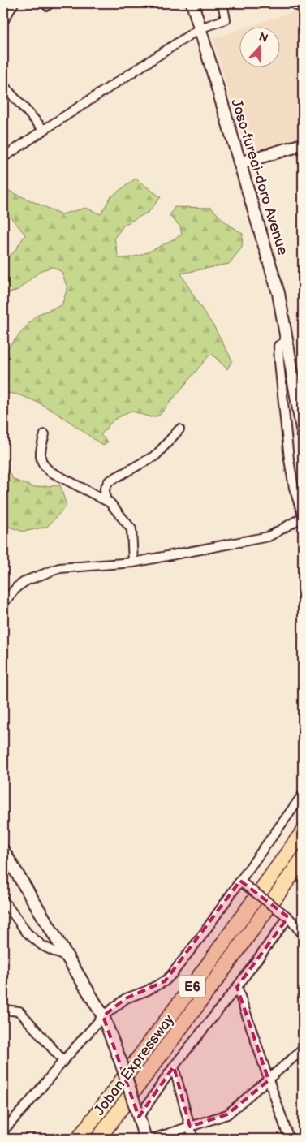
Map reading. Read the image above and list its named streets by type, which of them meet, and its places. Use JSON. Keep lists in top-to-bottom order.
{
  "streets": {
    "highway": ["E6", "Joban Expressway"],
    "street": ["Joso-fureai-doro Avenue"]
  },
  "north": "top"
}
